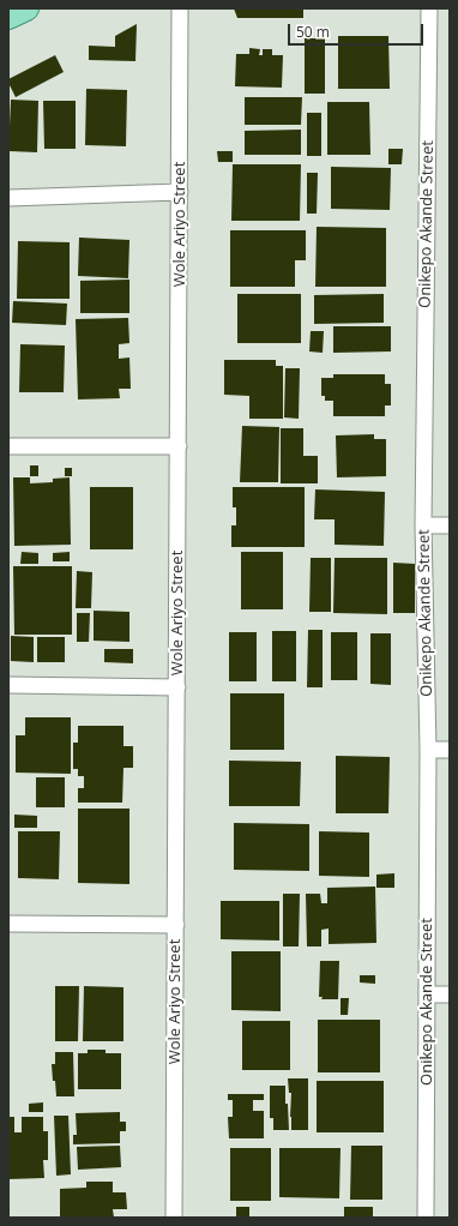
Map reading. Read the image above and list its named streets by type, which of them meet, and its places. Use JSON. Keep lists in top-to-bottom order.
{
  "streets": {
    "street": ["Wole Ariyo Street", "Onikepo Akande Street"]
  },
  "scale_bar": "50 m"
}
